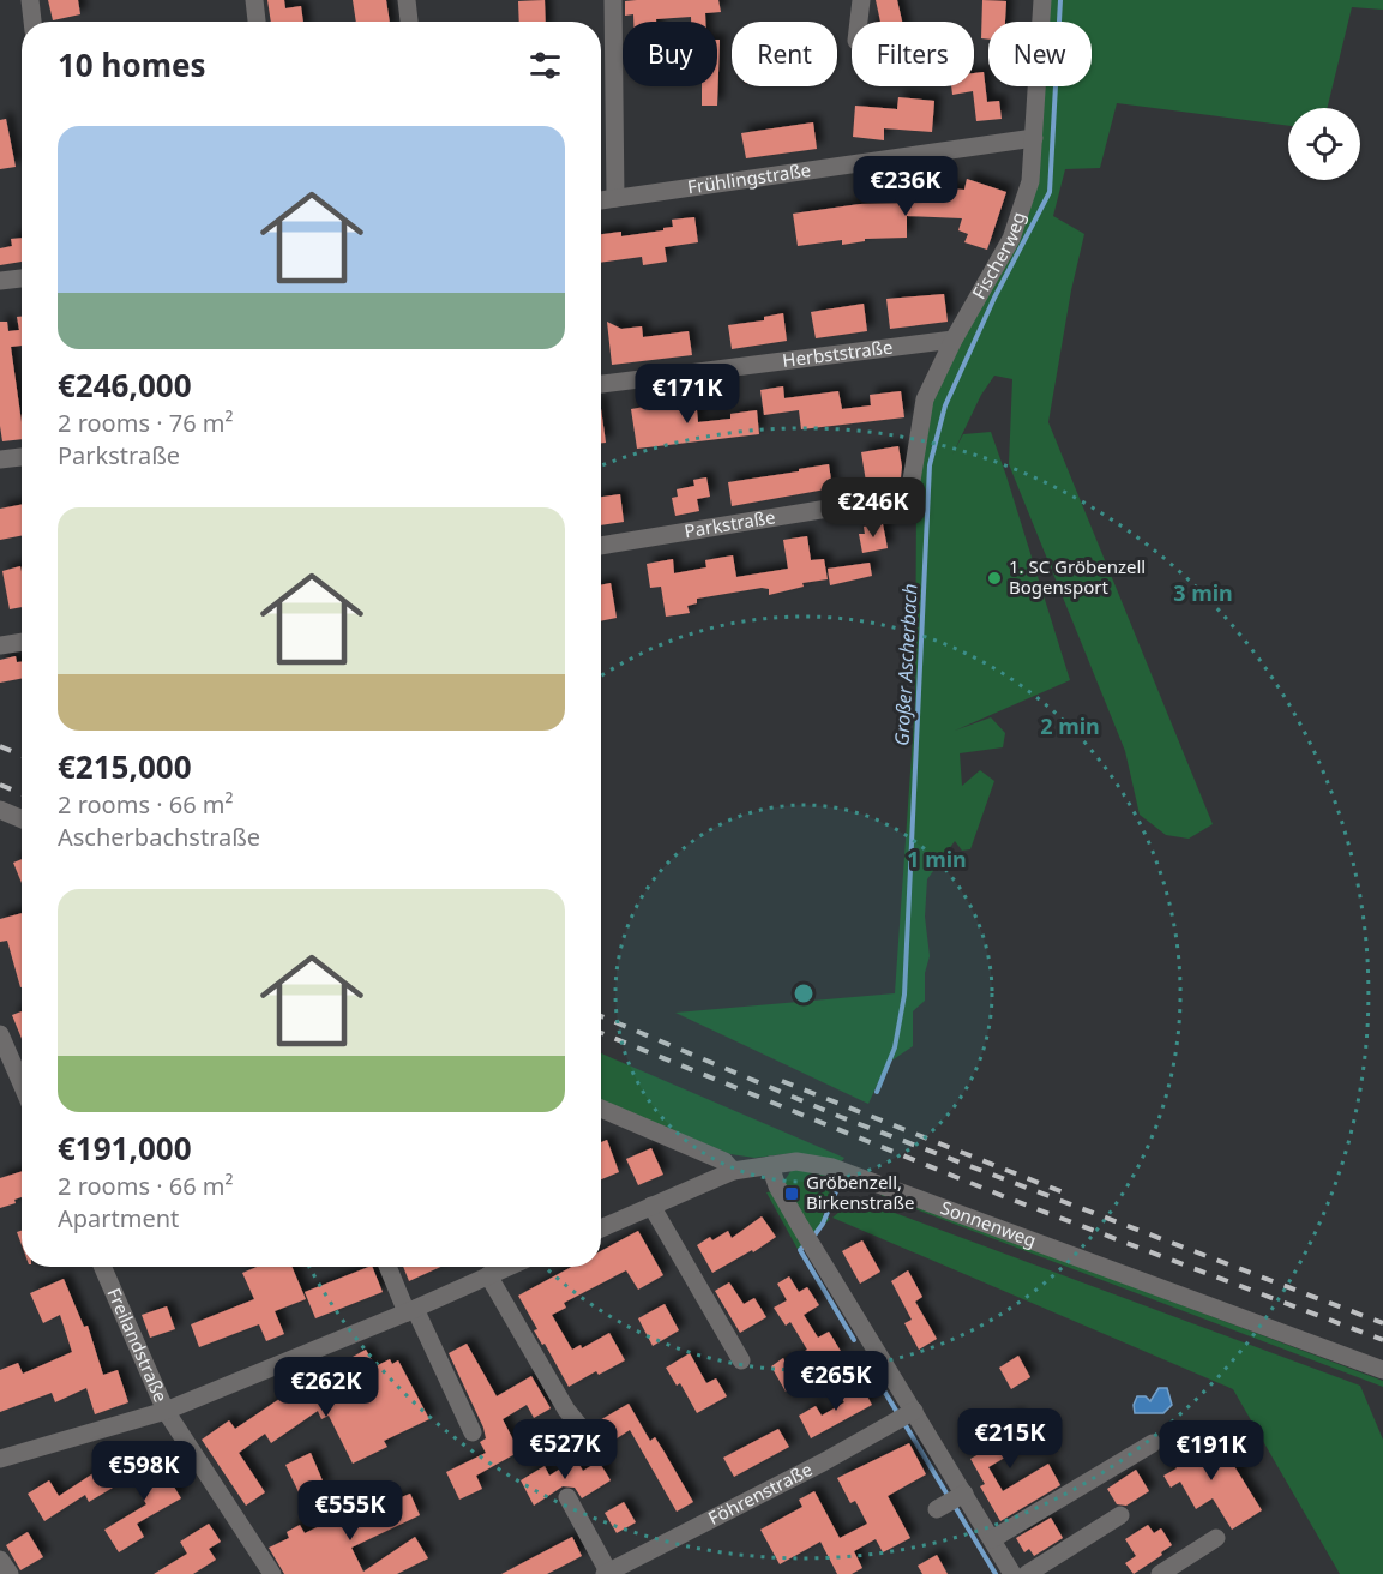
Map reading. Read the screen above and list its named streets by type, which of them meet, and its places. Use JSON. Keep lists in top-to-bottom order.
{
  "streets": {
    "street": [
      "Frühlingstraße",
      "Fischerweg",
      "Herbststraße",
      "Parkstraße",
      "Sonnenweg",
      "Freilandstraße",
      "Föhrenstraße"
    ]
  },
  "crossings": [
    ["Frühlingstraße", "Fischerweg"],
    ["Fischerweg", "Herbststraße"],
    ["Fischerweg", "Parkstraße"]
  ],
  "water": ["Großer Ascherbach"],
  "places": {
    "other": ["1. SC Gröbenzell Bogensport"],
    "transit": ["Gröbenzell, Birkenstraße"]
  },
  "page": {
    "chip": [
      "Buy",
      "Rent",
      "Filters",
      "New"
    ],
    "heading": "10 homes",
    "list": [
      {
        "name": "€246,000",
        "note": "2 rooms · 76 m² · Parkstraße"
      },
      {
        "name": "€215,000",
        "note": "2 rooms · 66 m² · Ascherbachstraße"
      },
      {
        "name": "€191,000",
        "note": "2 rooms · 66 m² · Apartment"
      }
    ],
    "price": [
      "€236K",
      "€171K",
      "€246K",
      "€265K",
      "€262K",
      "€215K",
      "€527K",
      "€191K",
      "€598K",
      "€555K"
    ]
  },
  "rings": ["3 min", "2 min", "1 min"]
}
